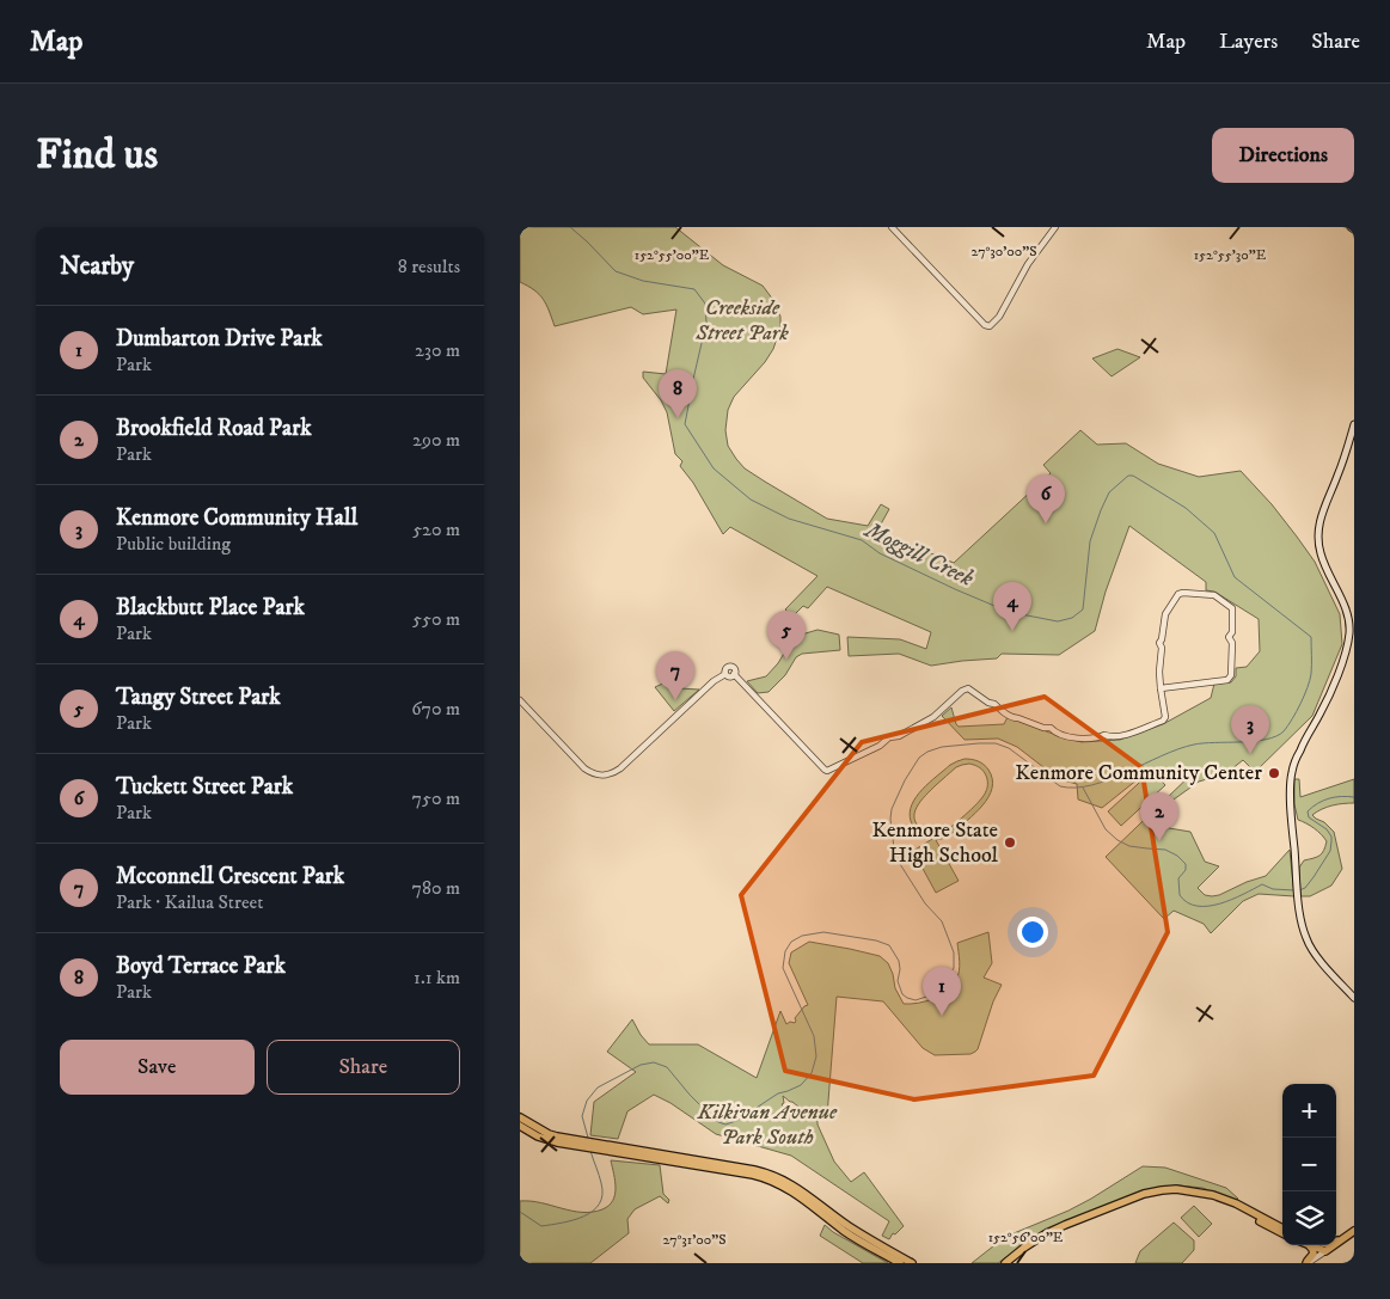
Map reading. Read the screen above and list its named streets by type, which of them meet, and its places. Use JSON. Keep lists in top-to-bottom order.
{
  "water": ["Moggill Creek"],
  "parks": ["Creekside Street Park", "Kilkivan Avenue Park South"],
  "places": ["Kenmore Community Center", "Kenmore State High School"],
  "page": {
    "header": "Map",
    "nav": ["Map", "Layers", "Share"],
    "buttons": [
      "Directions",
      ["Save", "Share"]
    ],
    "title": "Find us",
    "heading": ["Nearby", "8 results"],
    "list": [
      {
        "mark": "1",
        "name": "Dumbarton Drive Park",
        "note": "Park",
        "value": "230 m"
      },
      {
        "mark": "2",
        "name": "Brookfield Road Park",
        "note": "Park",
        "value": "290 m"
      },
      {
        "mark": "3",
        "name": "Kenmore Community Hall",
        "note": "Public building",
        "value": "520 m"
      },
      {
        "mark": "4",
        "name": "Blackbutt Place Park",
        "note": "Park",
        "value": "550 m"
      },
      {
        "mark": "5",
        "name": "Tangy Street Park",
        "note": "Park",
        "value": "670 m"
      },
      {
        "mark": "6",
        "name": "Tuckett Street Park",
        "note": "Park",
        "value": "750 m"
      },
      {
        "mark": "7",
        "name": "Mcconnell Crescent Park",
        "note": "Park · Kailua Street",
        "value": "780 m"
      },
      {
        "mark": "8",
        "name": "Boyd Terrace Park",
        "note": "Park",
        "value": "1.1 km"
      }
    ],
    "pins": [
      "8",
      "6",
      "4",
      "5",
      "7",
      "3",
      "2",
      "1"
    ],
    "map_buttons": ["+", "−"]
  },
  "coordinates": [
    "27°30'00\"S",
    "152°55'00\"E",
    "152°55'30\"E",
    "152°56'00\"E",
    "27°31'00\"S"
  ]
}
